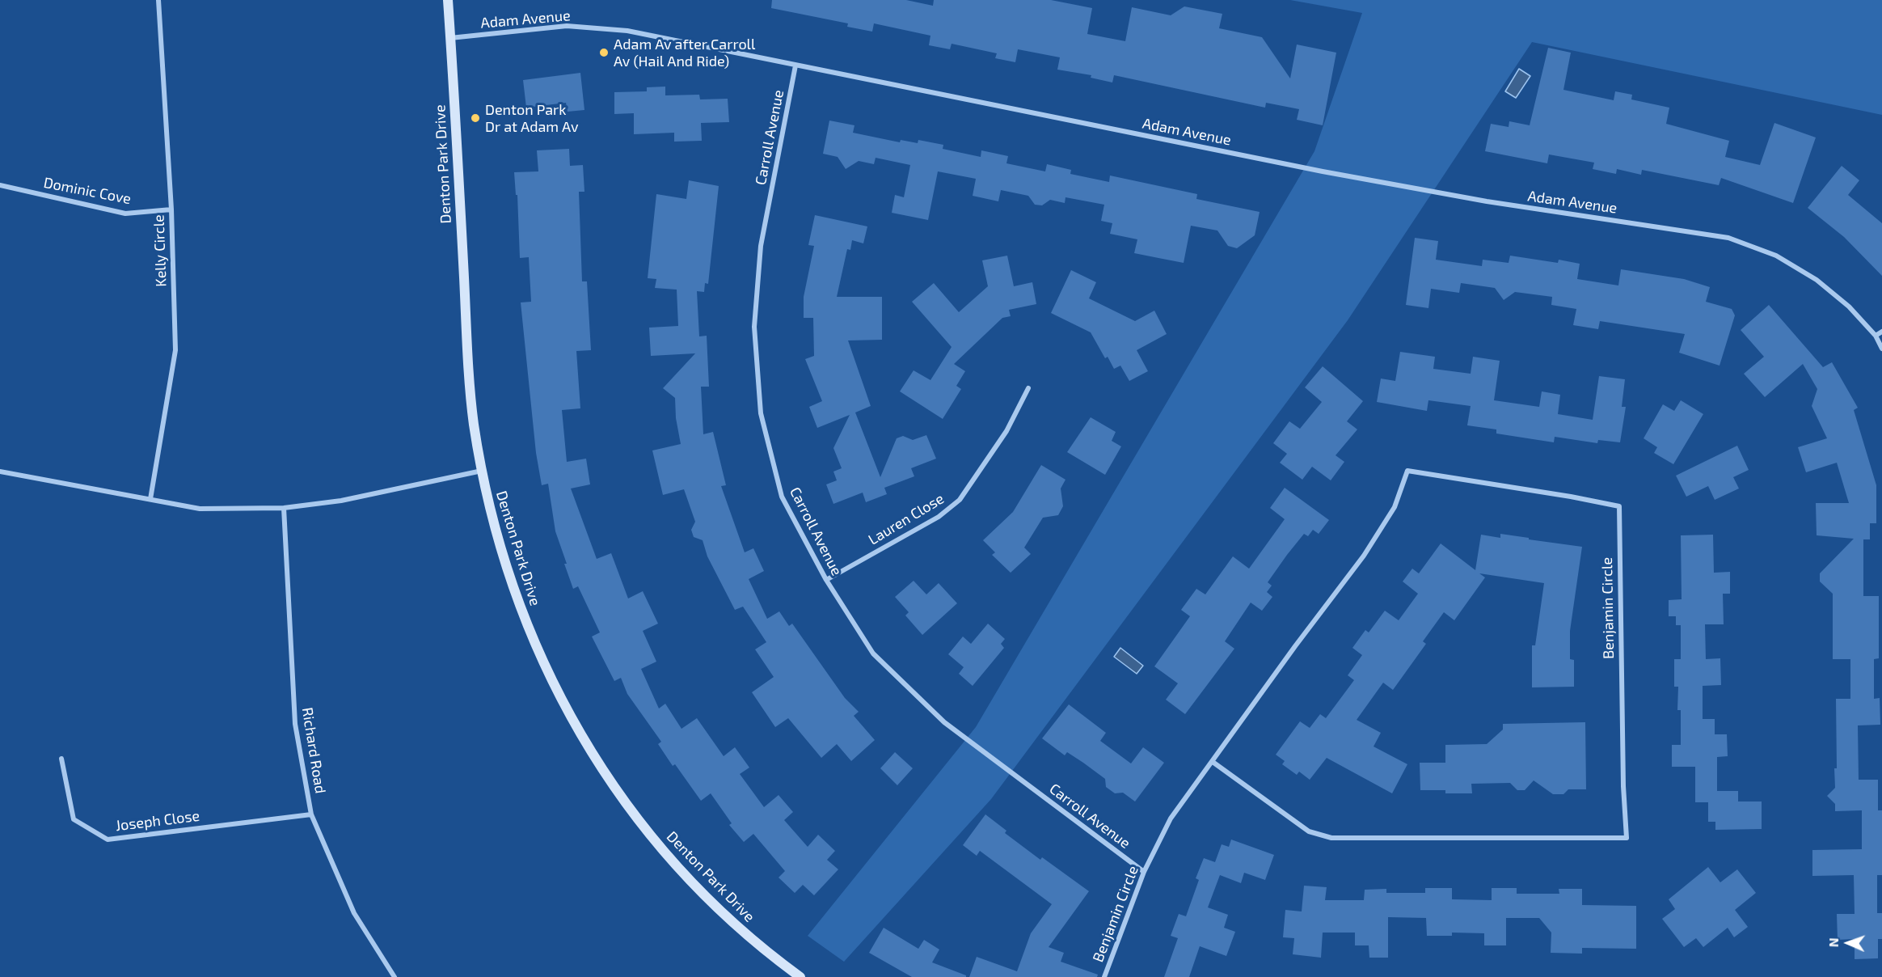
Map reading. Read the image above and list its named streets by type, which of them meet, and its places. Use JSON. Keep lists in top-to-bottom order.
{
  "streets": {
    "main road": ["Denton Park Drive"],
    "street": [
      "Adam Avenue",
      "Carroll Avenue",
      "Dominic Cove",
      "Kelly Circle",
      "Lauren Close",
      "Benjamin Circle",
      "Richard Road",
      "Joseph Close"
    ]
  },
  "crossings": [
    ["Adam Avenue", "Carroll Avenue"],
    ["Adam Avenue", "Denton Park Drive"],
    ["Carroll Avenue", "Lauren Close"],
    ["Carroll Avenue", "Benjamin Circle"],
    ["Dominic Cove", "Kelly Circle"],
    ["Richard Road", "Joseph Close"]
  ],
  "places": ["Adam Av after Carroll Av (Hail And Ride)", "Denton Park Dr at Adam Av"],
  "north": "left"
}
